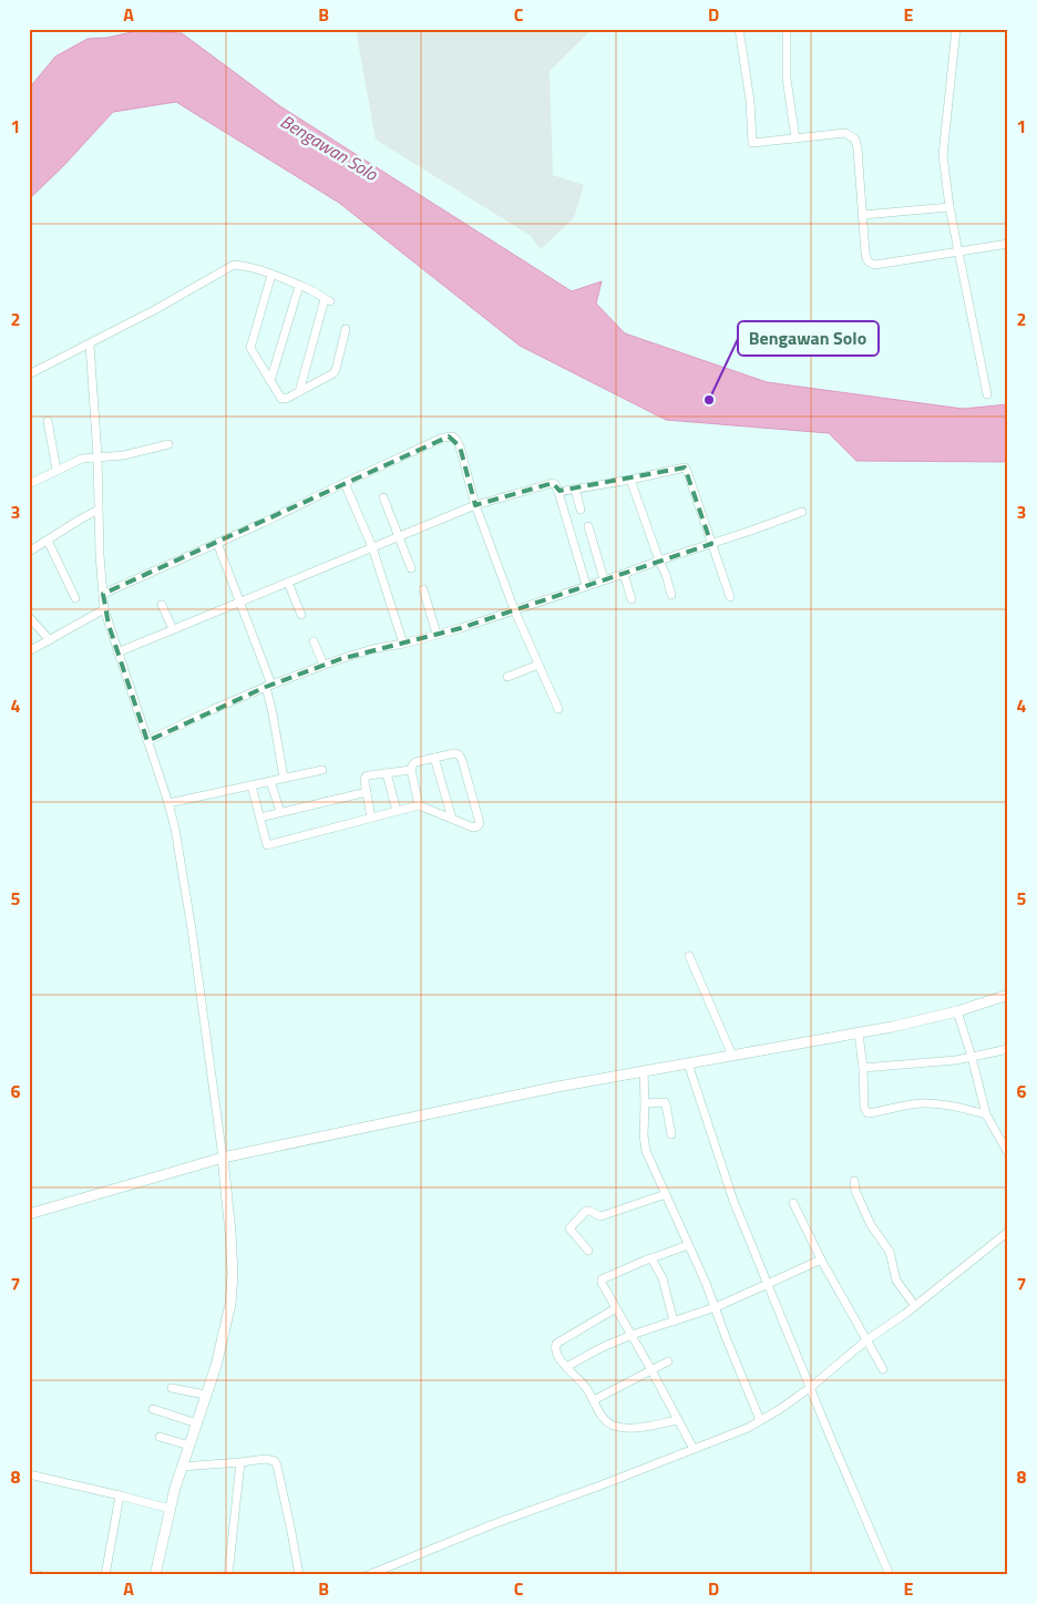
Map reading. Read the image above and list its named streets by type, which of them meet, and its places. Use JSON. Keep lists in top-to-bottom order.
{
  "water": ["Bengawan Solo"],
  "places": ["Bengawan Solo"],
  "grid": {
    "columns": [
      "A",
      "B",
      "C",
      "D",
      "E"
    ],
    "rows": [
      "1",
      "2",
      "3",
      "4",
      "5",
      "6",
      "7",
      "8"
    ]
  }
}
